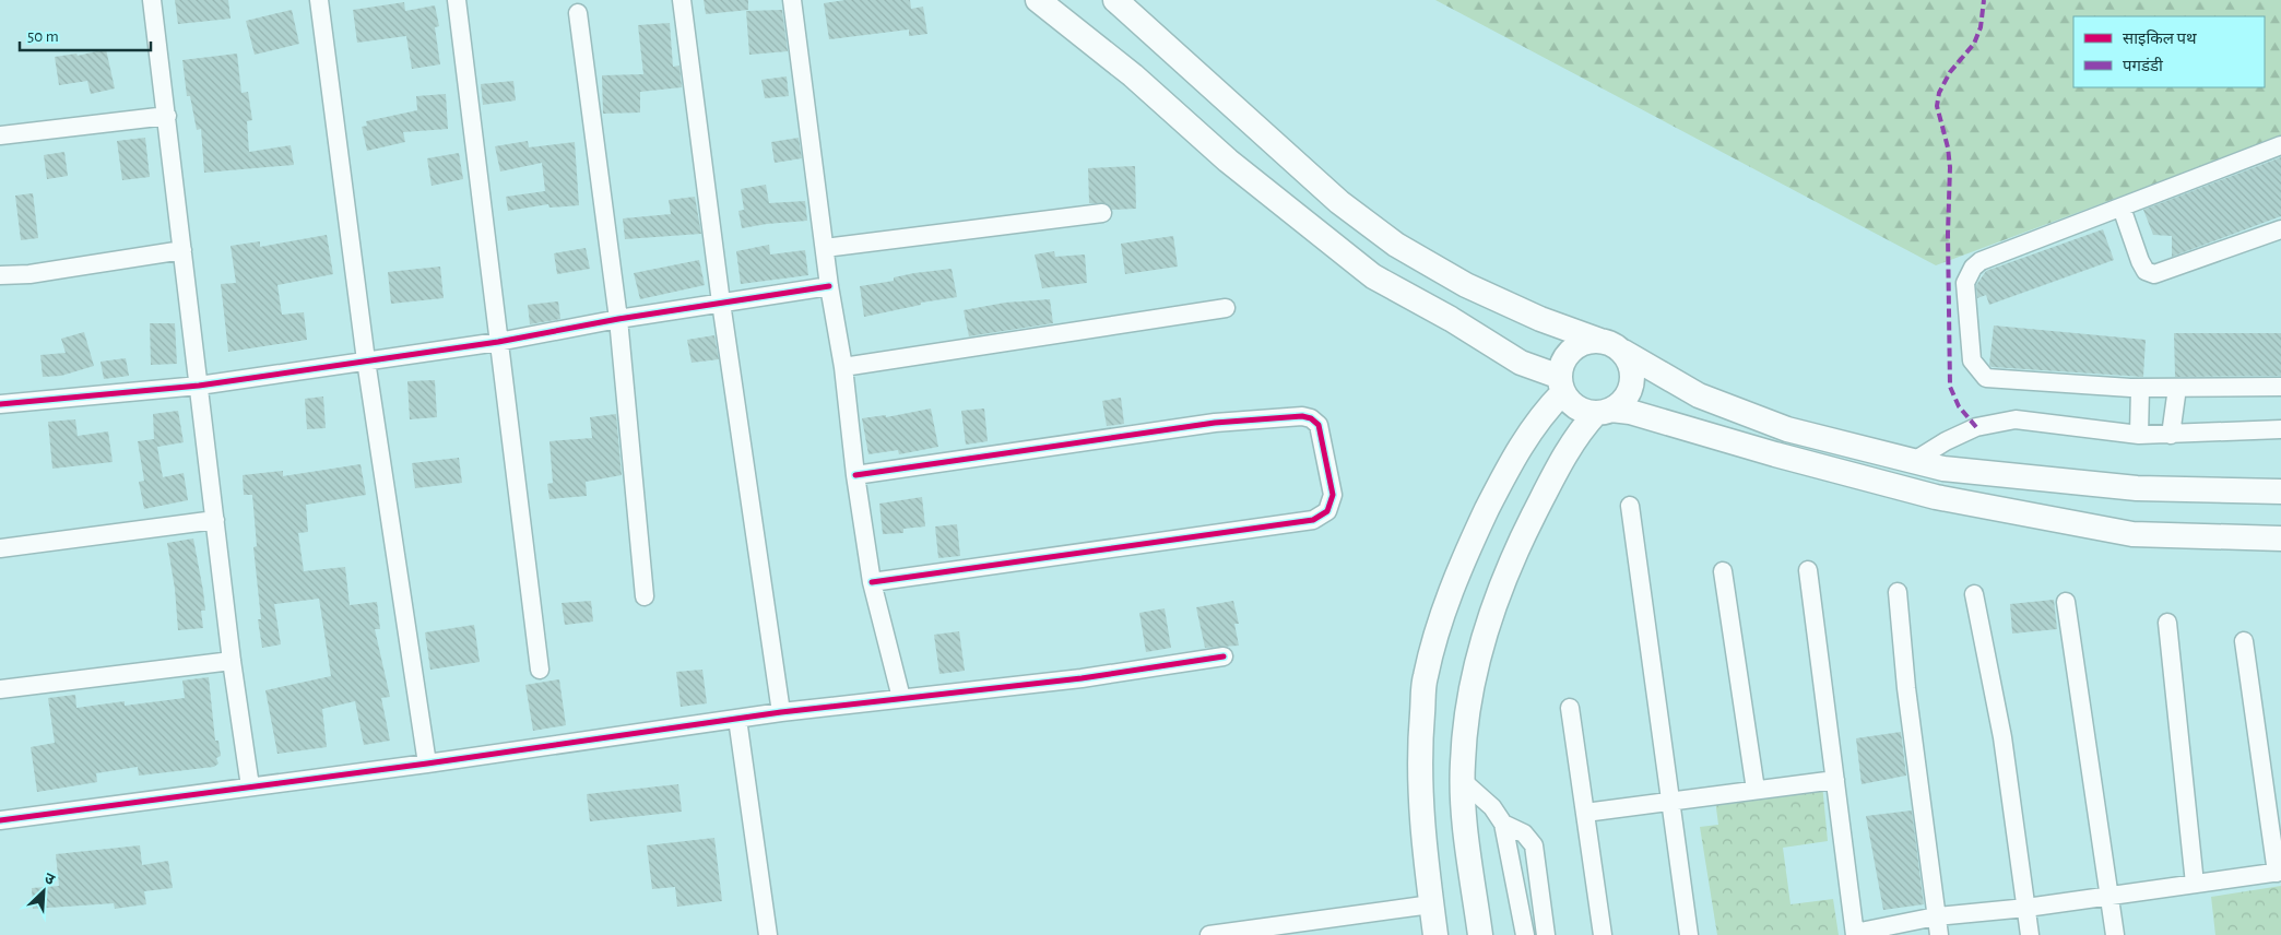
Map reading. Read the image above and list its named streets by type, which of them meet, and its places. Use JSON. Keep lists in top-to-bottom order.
{
  "legend": ["साइकिल पथ", "पगडंडी"],
  "scale_bar": "50 m",
  "north": "top right"
}
